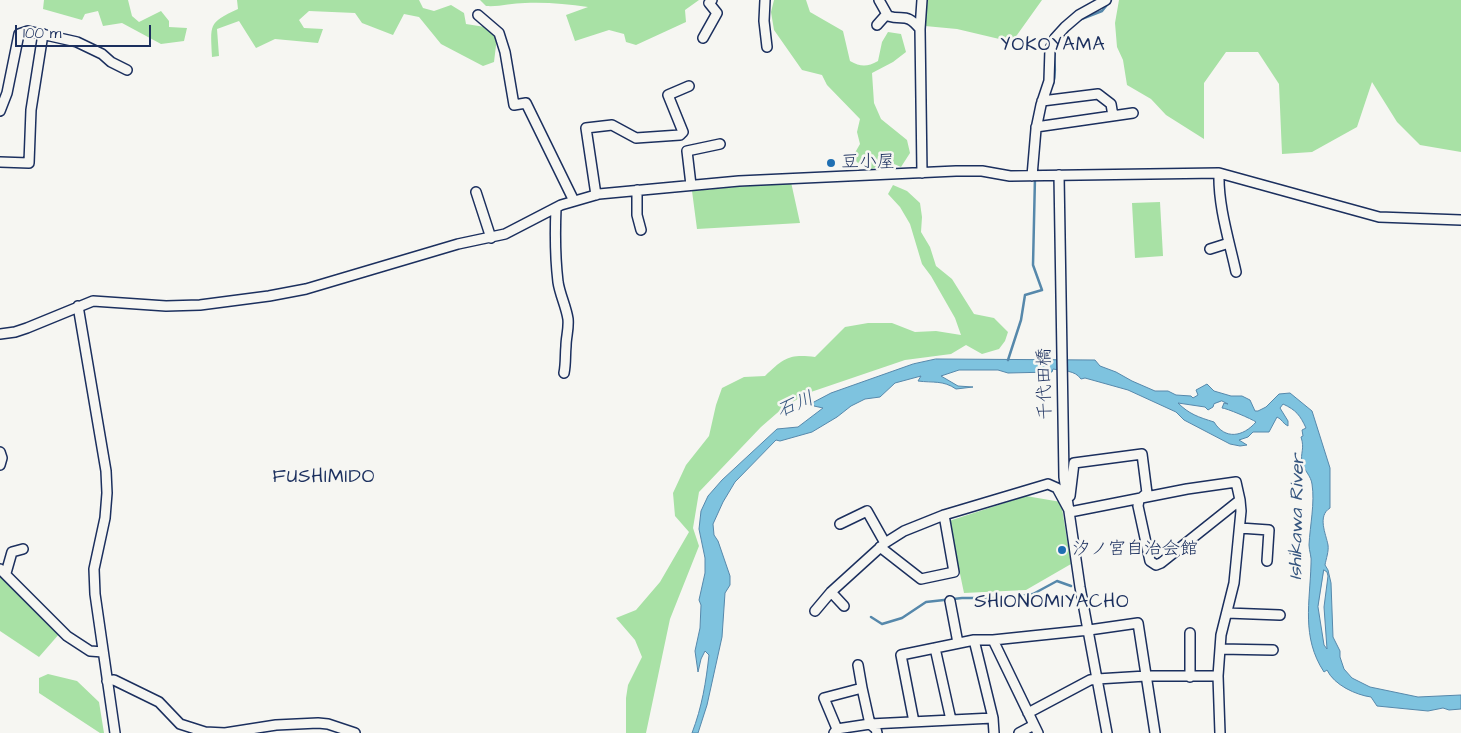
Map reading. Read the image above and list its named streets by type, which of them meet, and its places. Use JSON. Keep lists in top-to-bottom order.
{
  "streets": {
    "street": ["千代田橋"]
  },
  "districts": ["YOKOYAMA", "FUSHIMIDO", "SHIONOMIYACHO"],
  "water": ["石川", "Ishikawa River"],
  "places": ["豆小屋", "汐ノ宮自治会館"],
  "scale_bar": "100 m"
}
